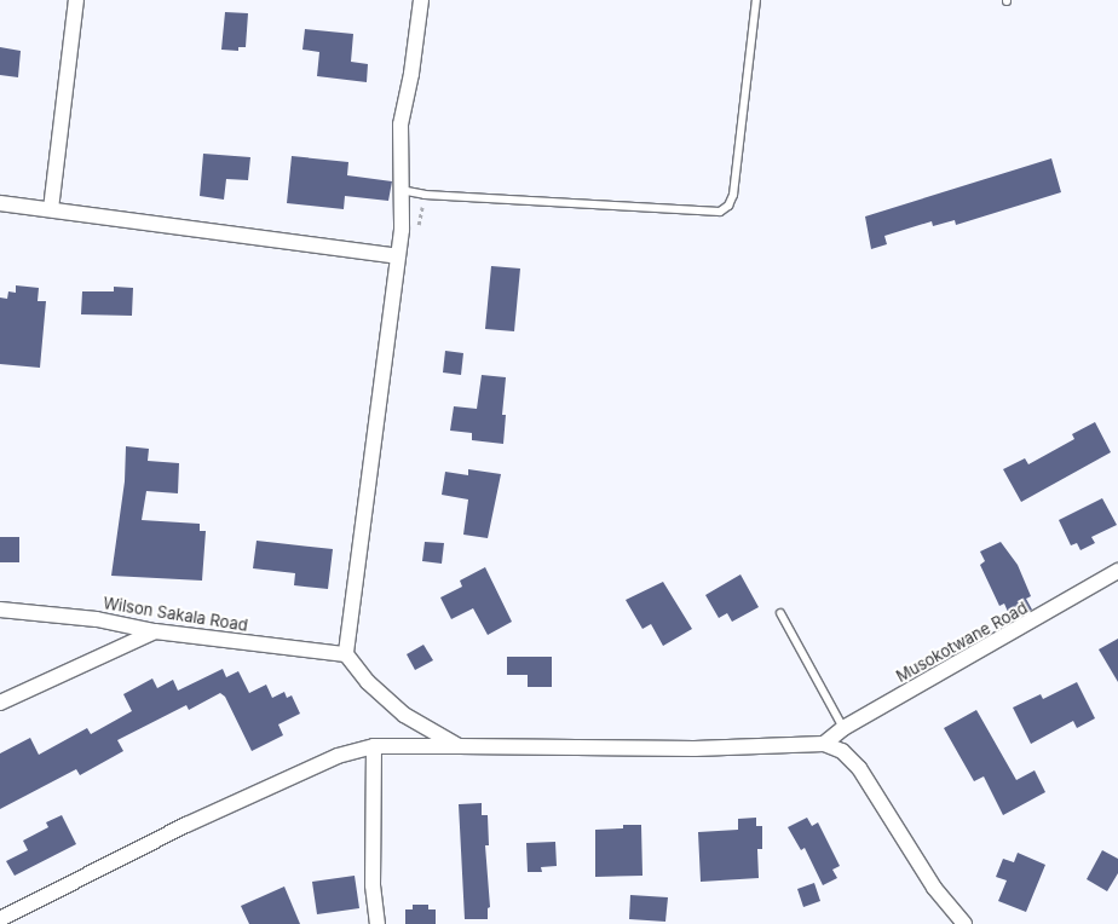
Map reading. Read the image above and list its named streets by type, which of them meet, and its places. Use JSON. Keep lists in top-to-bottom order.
{
  "streets": {
    "street": ["Wilson Sakala Road", "Musokotwane Road"]
  }
}
